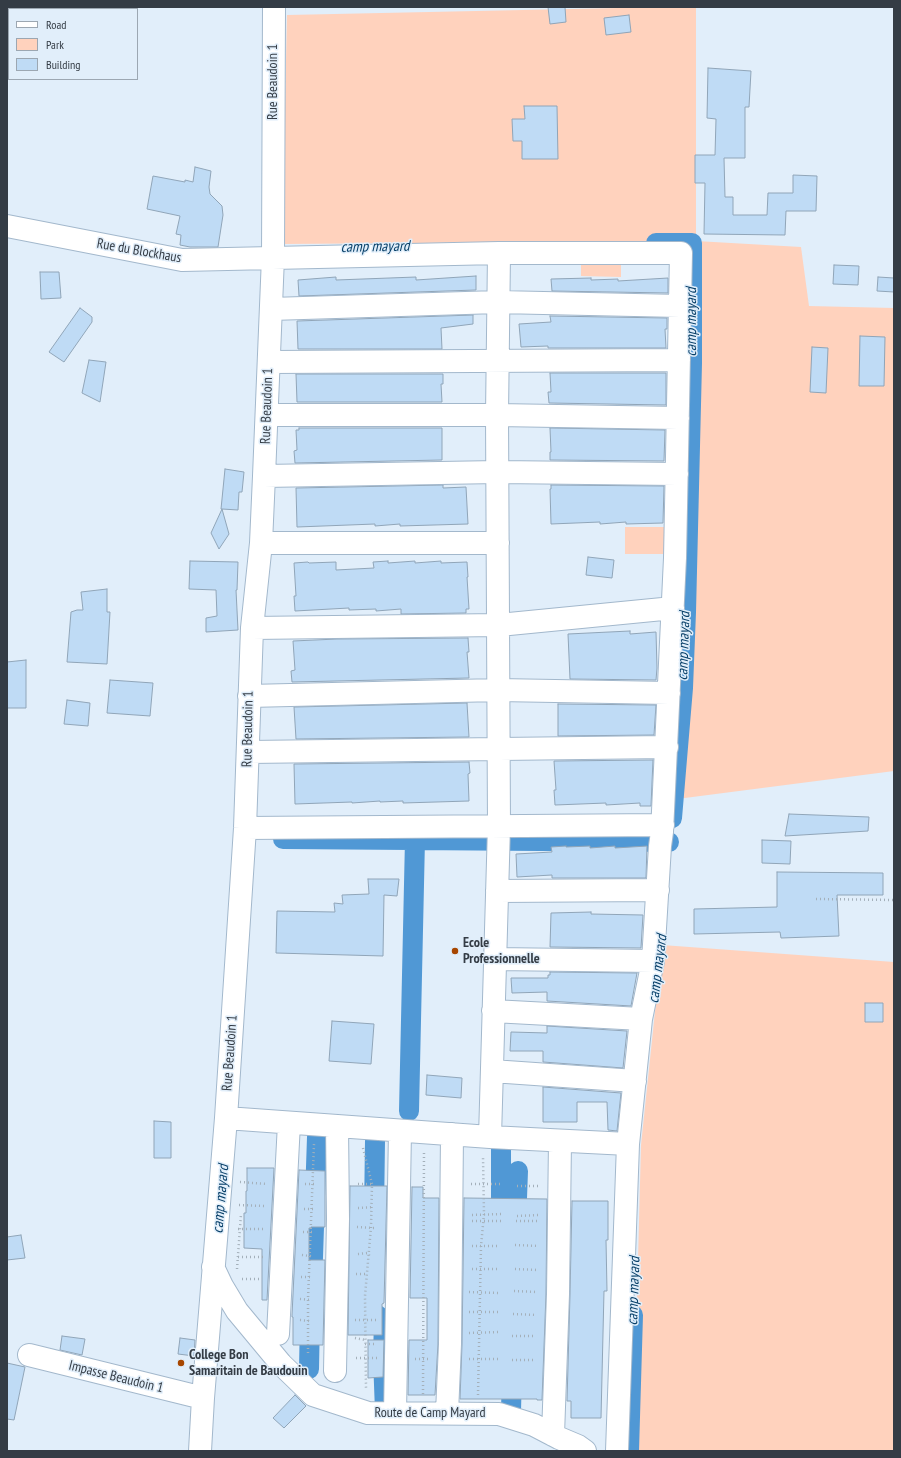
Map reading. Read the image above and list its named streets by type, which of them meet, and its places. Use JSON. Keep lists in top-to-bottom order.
{
  "streets": {
    "street": [
      "Rue Beaudoin 1",
      "Rue du Blockhaus",
      "Impasse Beaudoin 1",
      "Route de Camp Mayard"
    ]
  },
  "crossings": [
    ["Rue Beaudoin 1", "Rue du Blockhaus"],
    ["Rue Beaudoin 1", "Impasse Beaudoin 1"],
    ["Rue Beaudoin 1", "Route de Camp Mayard"]
  ],
  "water": ["camp mayard"],
  "places": ["Ecole Professionnelle", "College Bon Samaritain de Baudouin"],
  "legend": ["Road", "Park", "Building"]
}
